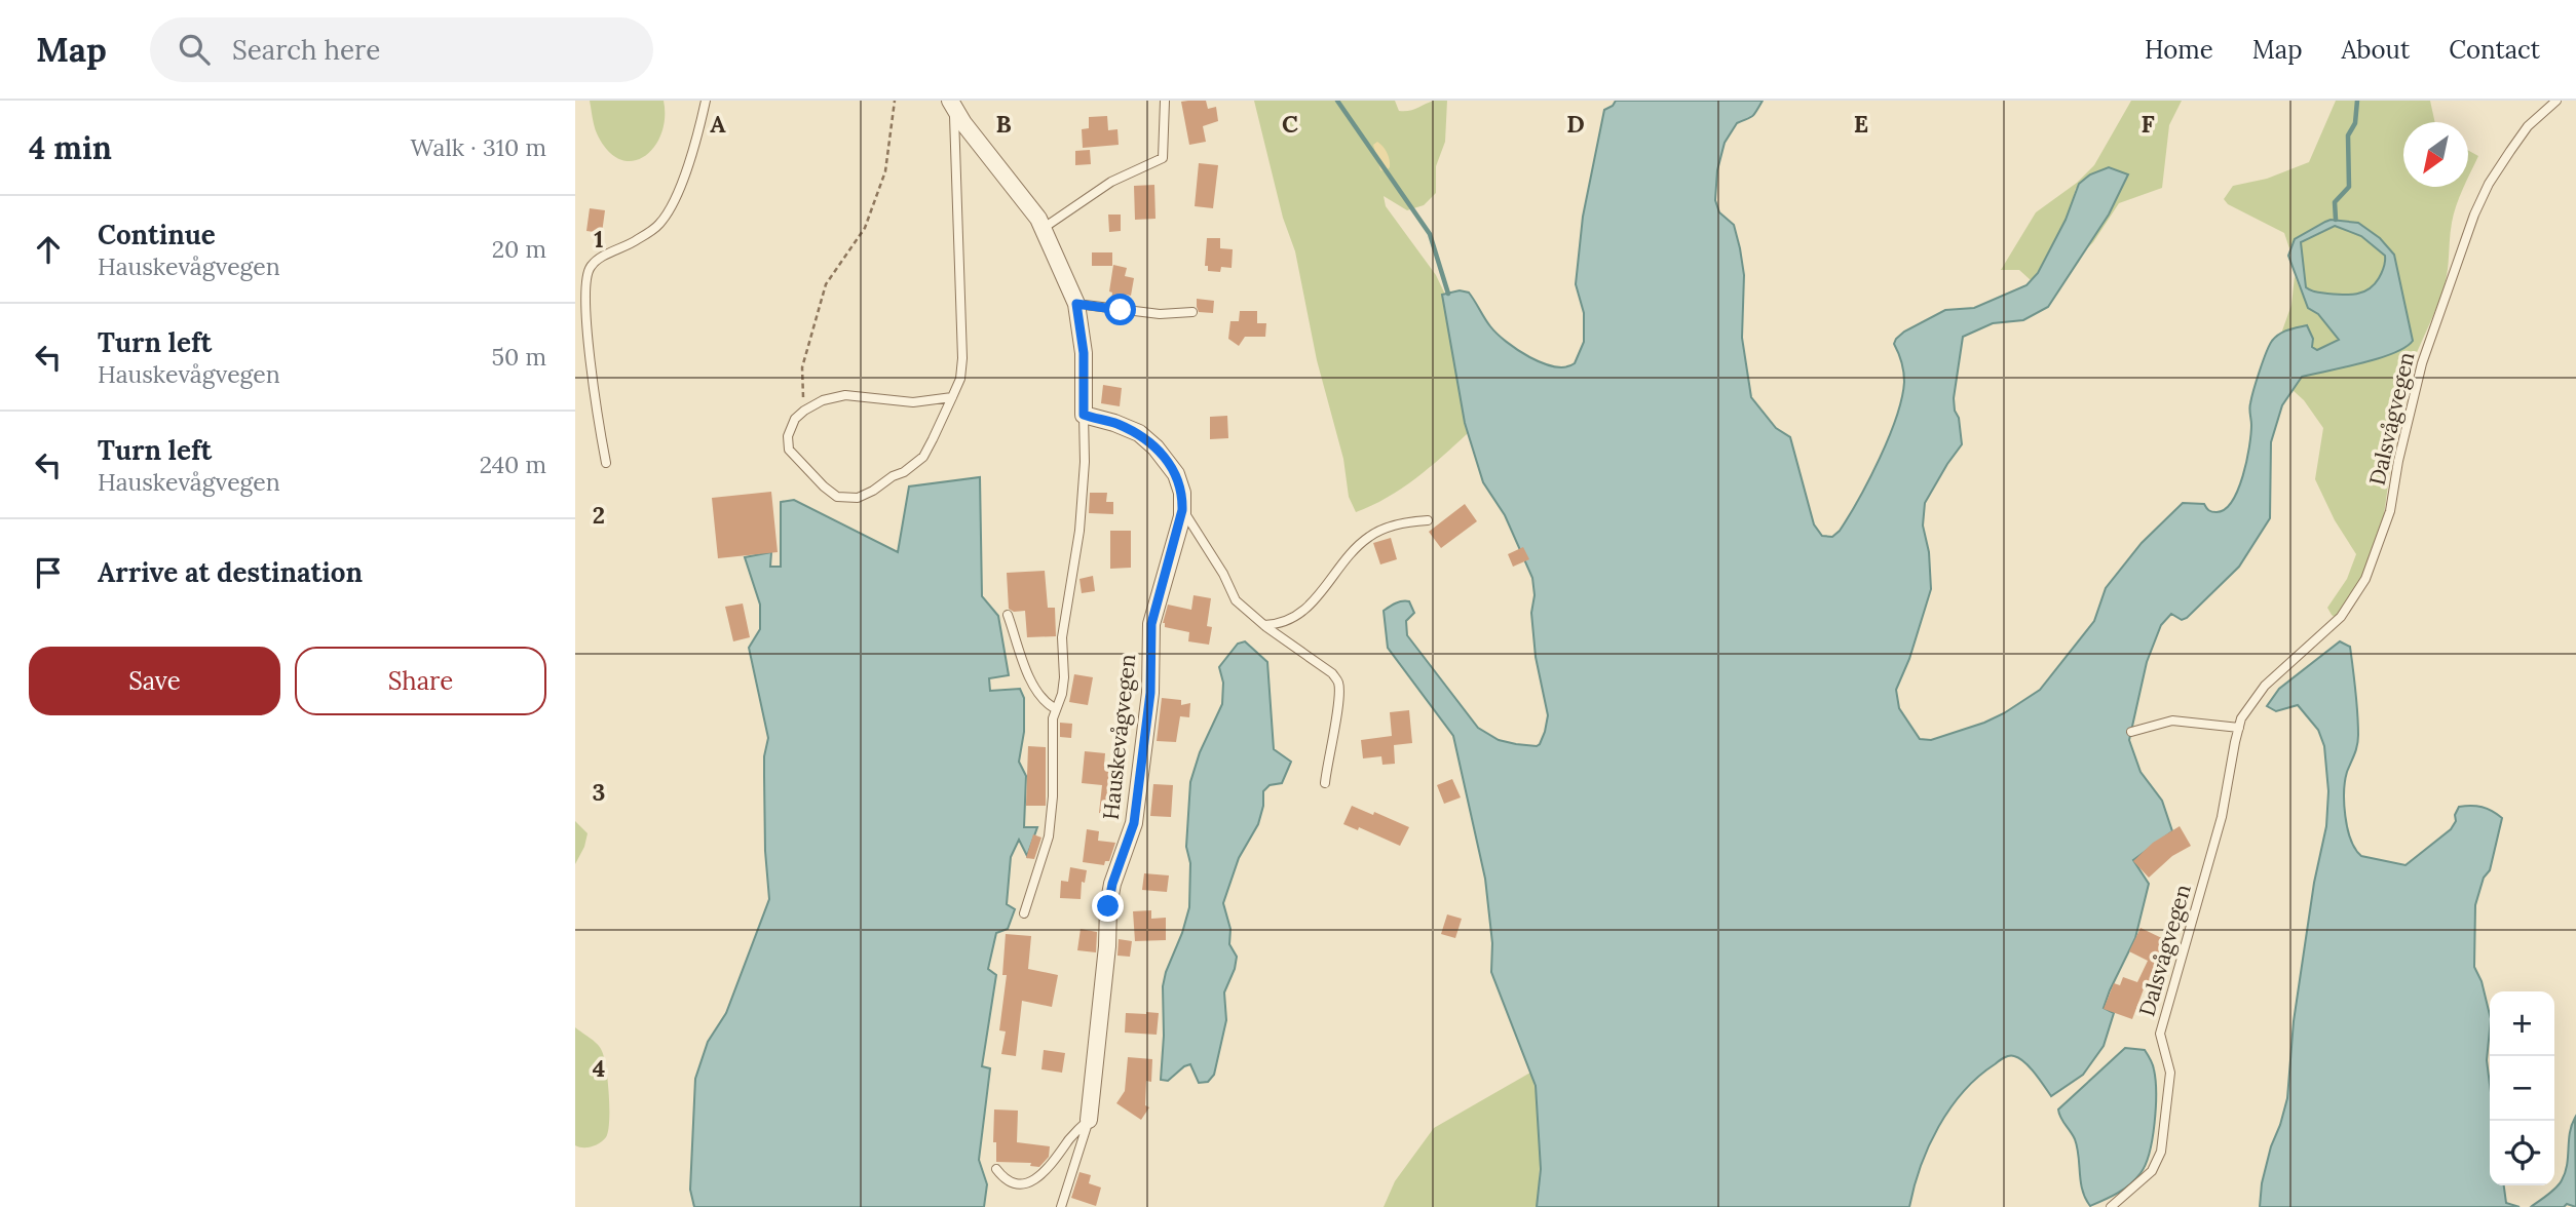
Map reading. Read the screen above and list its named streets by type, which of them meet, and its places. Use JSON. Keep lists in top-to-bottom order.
{
  "streets": {
    "street": ["Hauskevågvegen"],
    "lane": ["Dalsvågvegen"]
  },
  "north": "bottom left",
  "page": {
    "header": "Map",
    "search": "Search here",
    "nav": [
      "Home",
      "Map",
      "About",
      "Contact"
    ],
    "heading": ["4 min", "Walk · 310 m"],
    "list": [
      ["Continue", "Hauskevågvegen", "20 m"],
      ["Turn left", "Hauskevågvegen", "50 m"],
      ["Turn left", "Hauskevågvegen", "240 m"],
      "Arrive at destination"
    ],
    "buttons": ["Save", "Share"],
    "map_buttons": ["+", "−"]
  },
  "grid": {
    "columns": [
      "A",
      "B",
      "C",
      "D",
      "E",
      "F"
    ],
    "rows": [
      "1",
      "2",
      "3",
      "4"
    ]
  }
}
